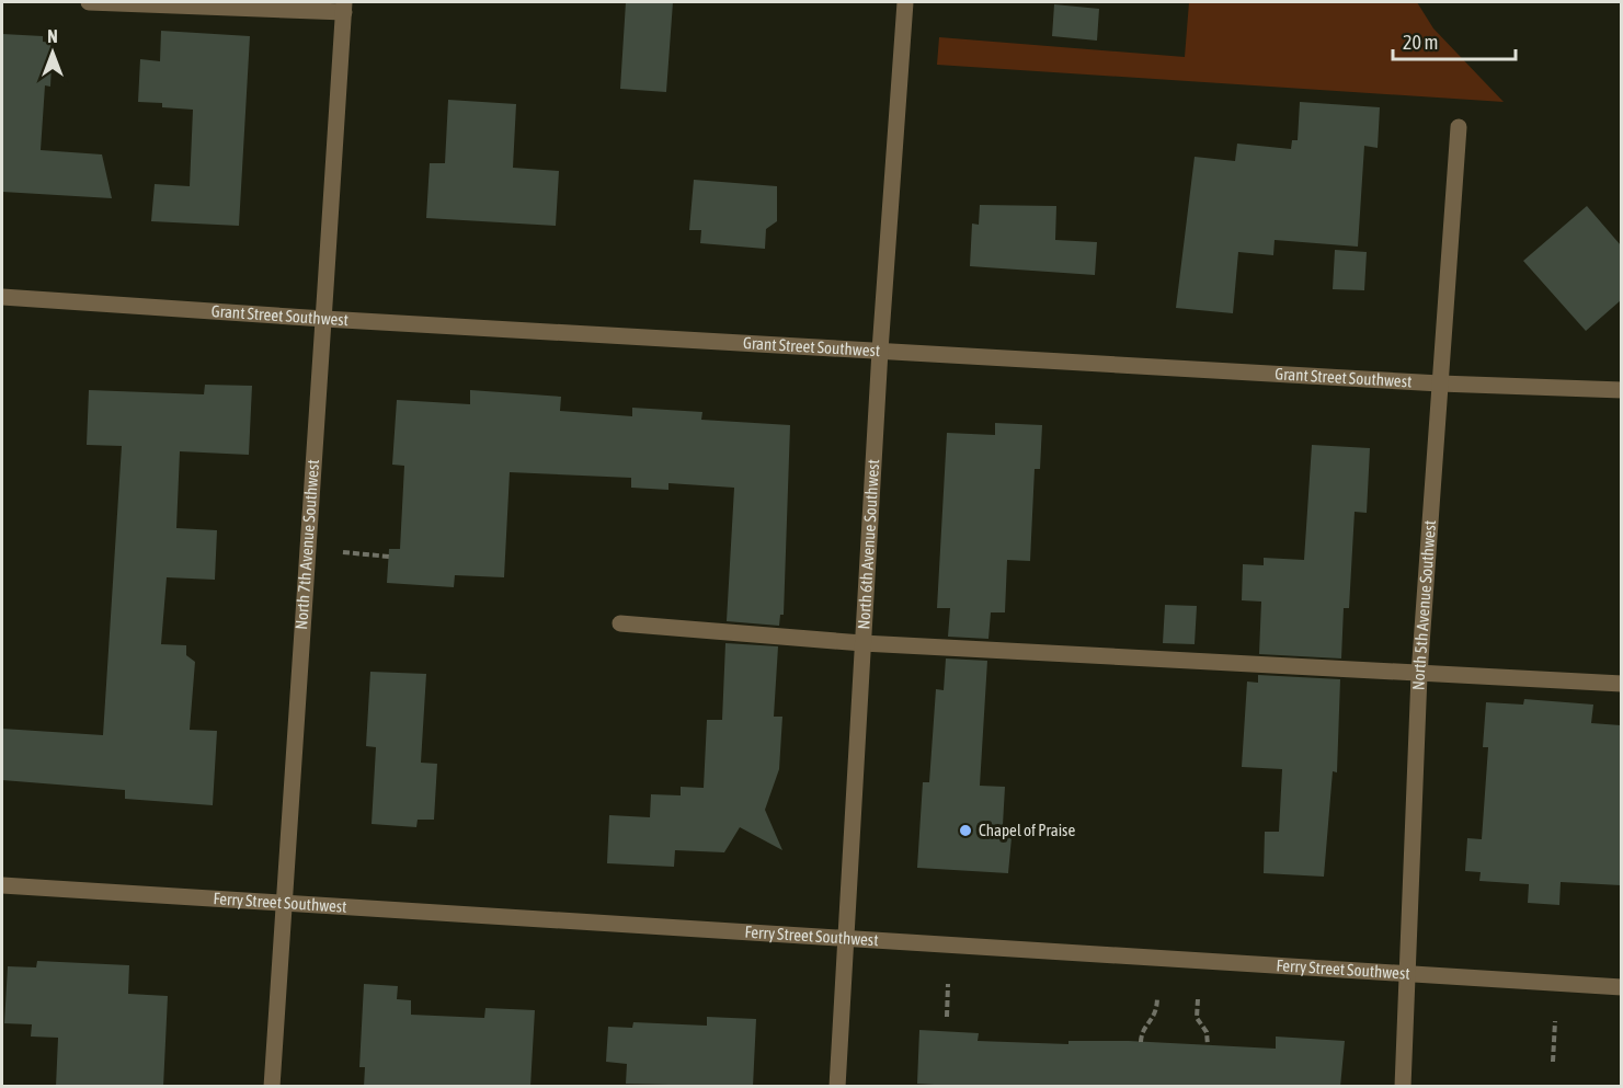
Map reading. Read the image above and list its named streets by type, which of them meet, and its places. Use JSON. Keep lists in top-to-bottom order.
{
  "streets": {
    "street": [
      "Grant Street Southwest",
      "North 6th Avenue Southwest",
      "North 7th Avenue Southwest",
      "North 5th Avenue Southwest",
      "Ferry Street Southwest"
    ]
  },
  "crossings": [
    ["Grant Street Southwest", "North 6th Avenue Southwest"],
    ["Grant Street Southwest", "North 7th Avenue Southwest"],
    ["Grant Street Southwest", "North 5th Avenue Southwest"],
    ["North 6th Avenue Southwest", "Ferry Street Southwest"],
    ["North 7th Avenue Southwest", "Ferry Street Southwest"],
    ["North 5th Avenue Southwest", "Ferry Street Southwest"]
  ],
  "places": ["Chapel of Praise"],
  "scale_bar": "20 m",
  "north": "top"
}
